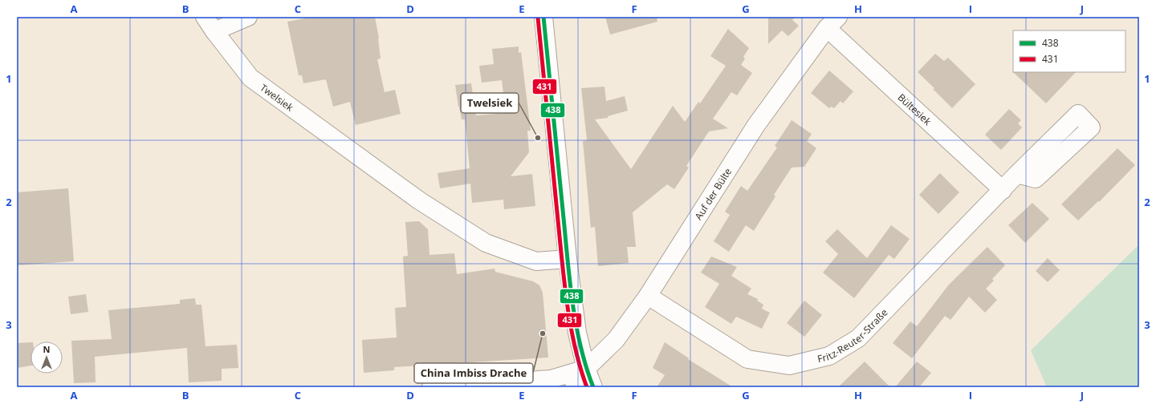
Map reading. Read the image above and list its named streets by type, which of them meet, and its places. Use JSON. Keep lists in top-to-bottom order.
{
  "streets": {
    "street": [
      "Twelsiek",
      "Bültesiek",
      "Auf der Bülte",
      "Fritz-Reuter-Straße"
    ]
  },
  "crossings": [
    ["Bültesiek", "Auf der Bülte"],
    ["Bültesiek", "Fritz-Reuter-Straße"],
    ["Auf der Bülte", "Fritz-Reuter-Straße"]
  ],
  "places": ["Twelsiek", "China Imbiss Drache"],
  "lines": ["transit line 438", "transit line 431"],
  "legend": ["438", "431"],
  "north": "top",
  "grid": {
    "columns": [
      "A",
      "B",
      "C",
      "D",
      "E",
      "F",
      "G",
      "H",
      "I",
      "J"
    ],
    "rows": ["1", "2", "3"]
  }
}
